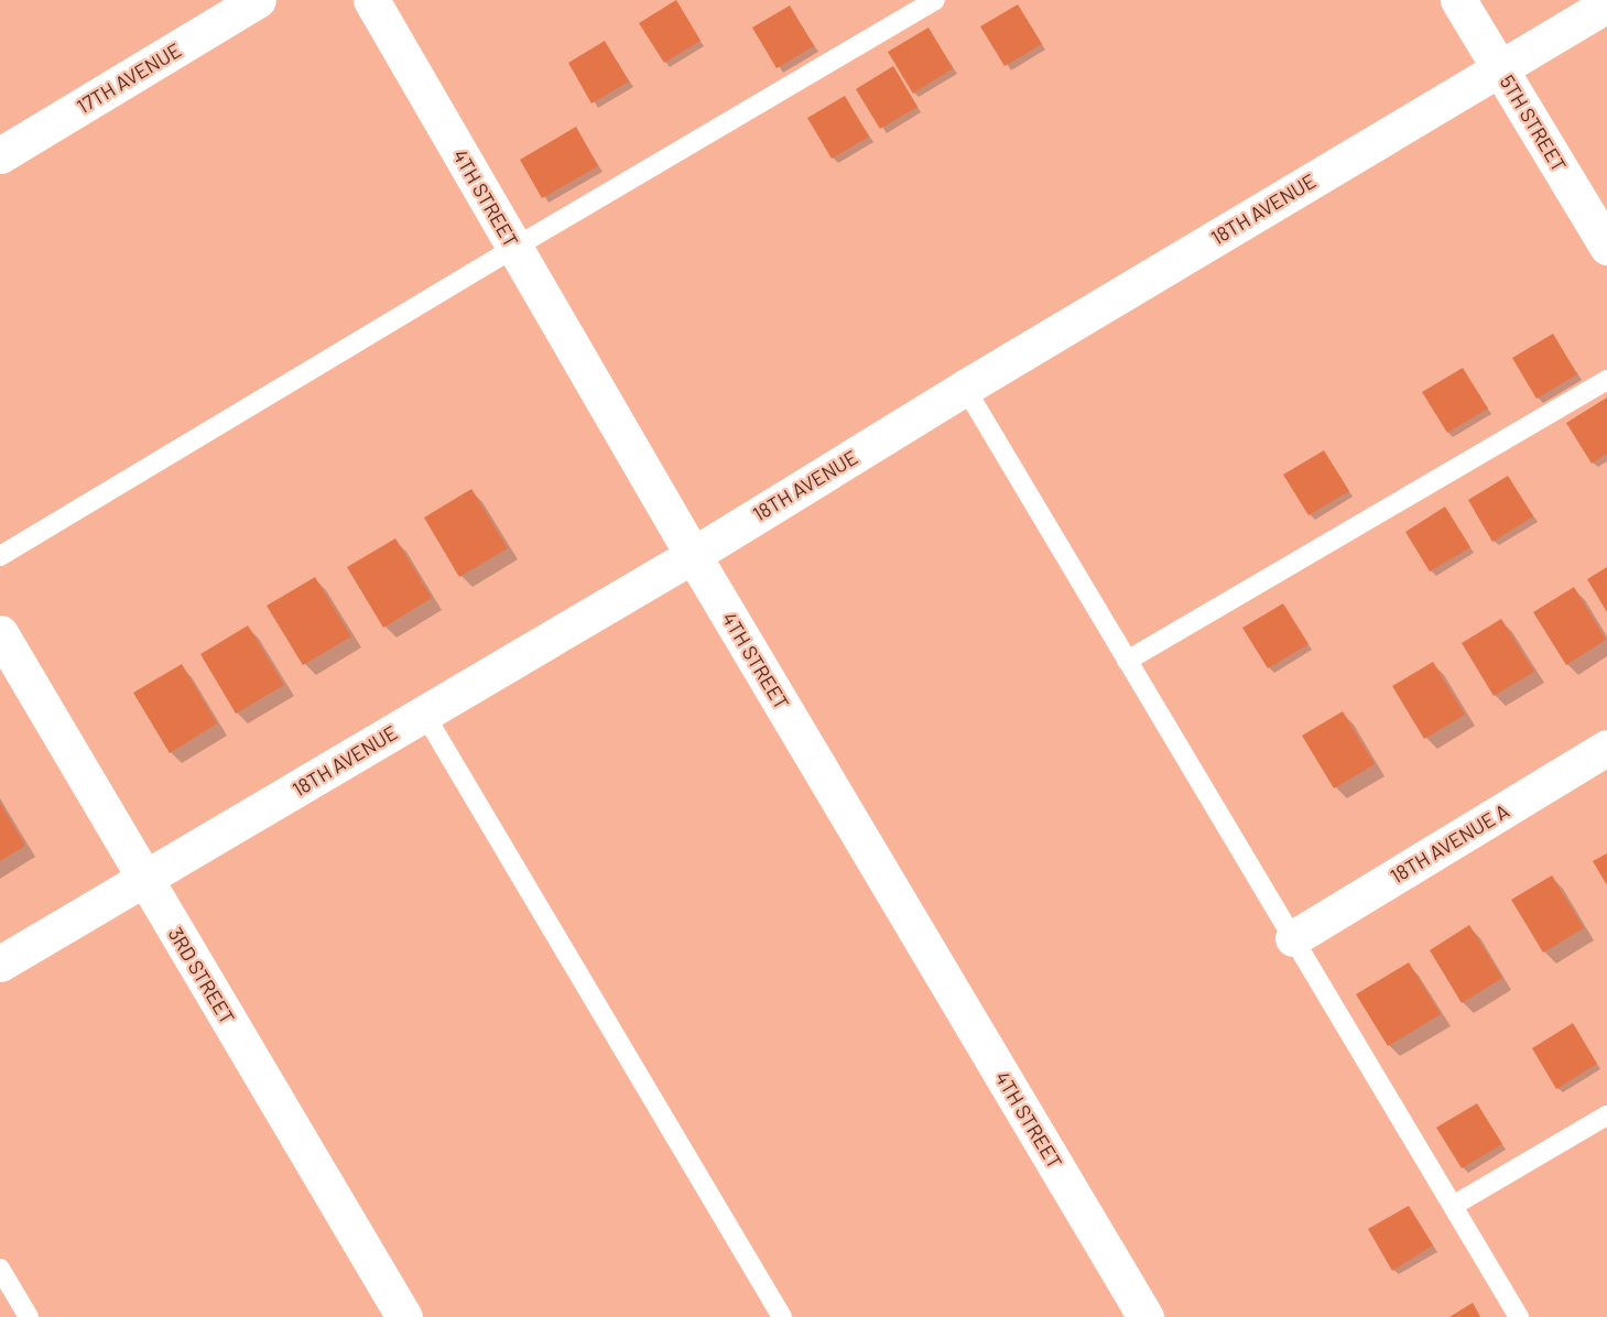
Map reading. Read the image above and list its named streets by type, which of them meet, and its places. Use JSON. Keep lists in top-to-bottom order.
{
  "streets": {
    "street": [
      "17TH AVENUE",
      "5TH STREET",
      "4TH STREET",
      "18TH AVENUE",
      "18TH AVENUE A",
      "3RD STREET"
    ]
  },
  "crossings": [
    ["5TH STREET", "18TH AVENUE"],
    ["4TH STREET", "18TH AVENUE"],
    ["18TH AVENUE", "3RD STREET"]
  ]
}
